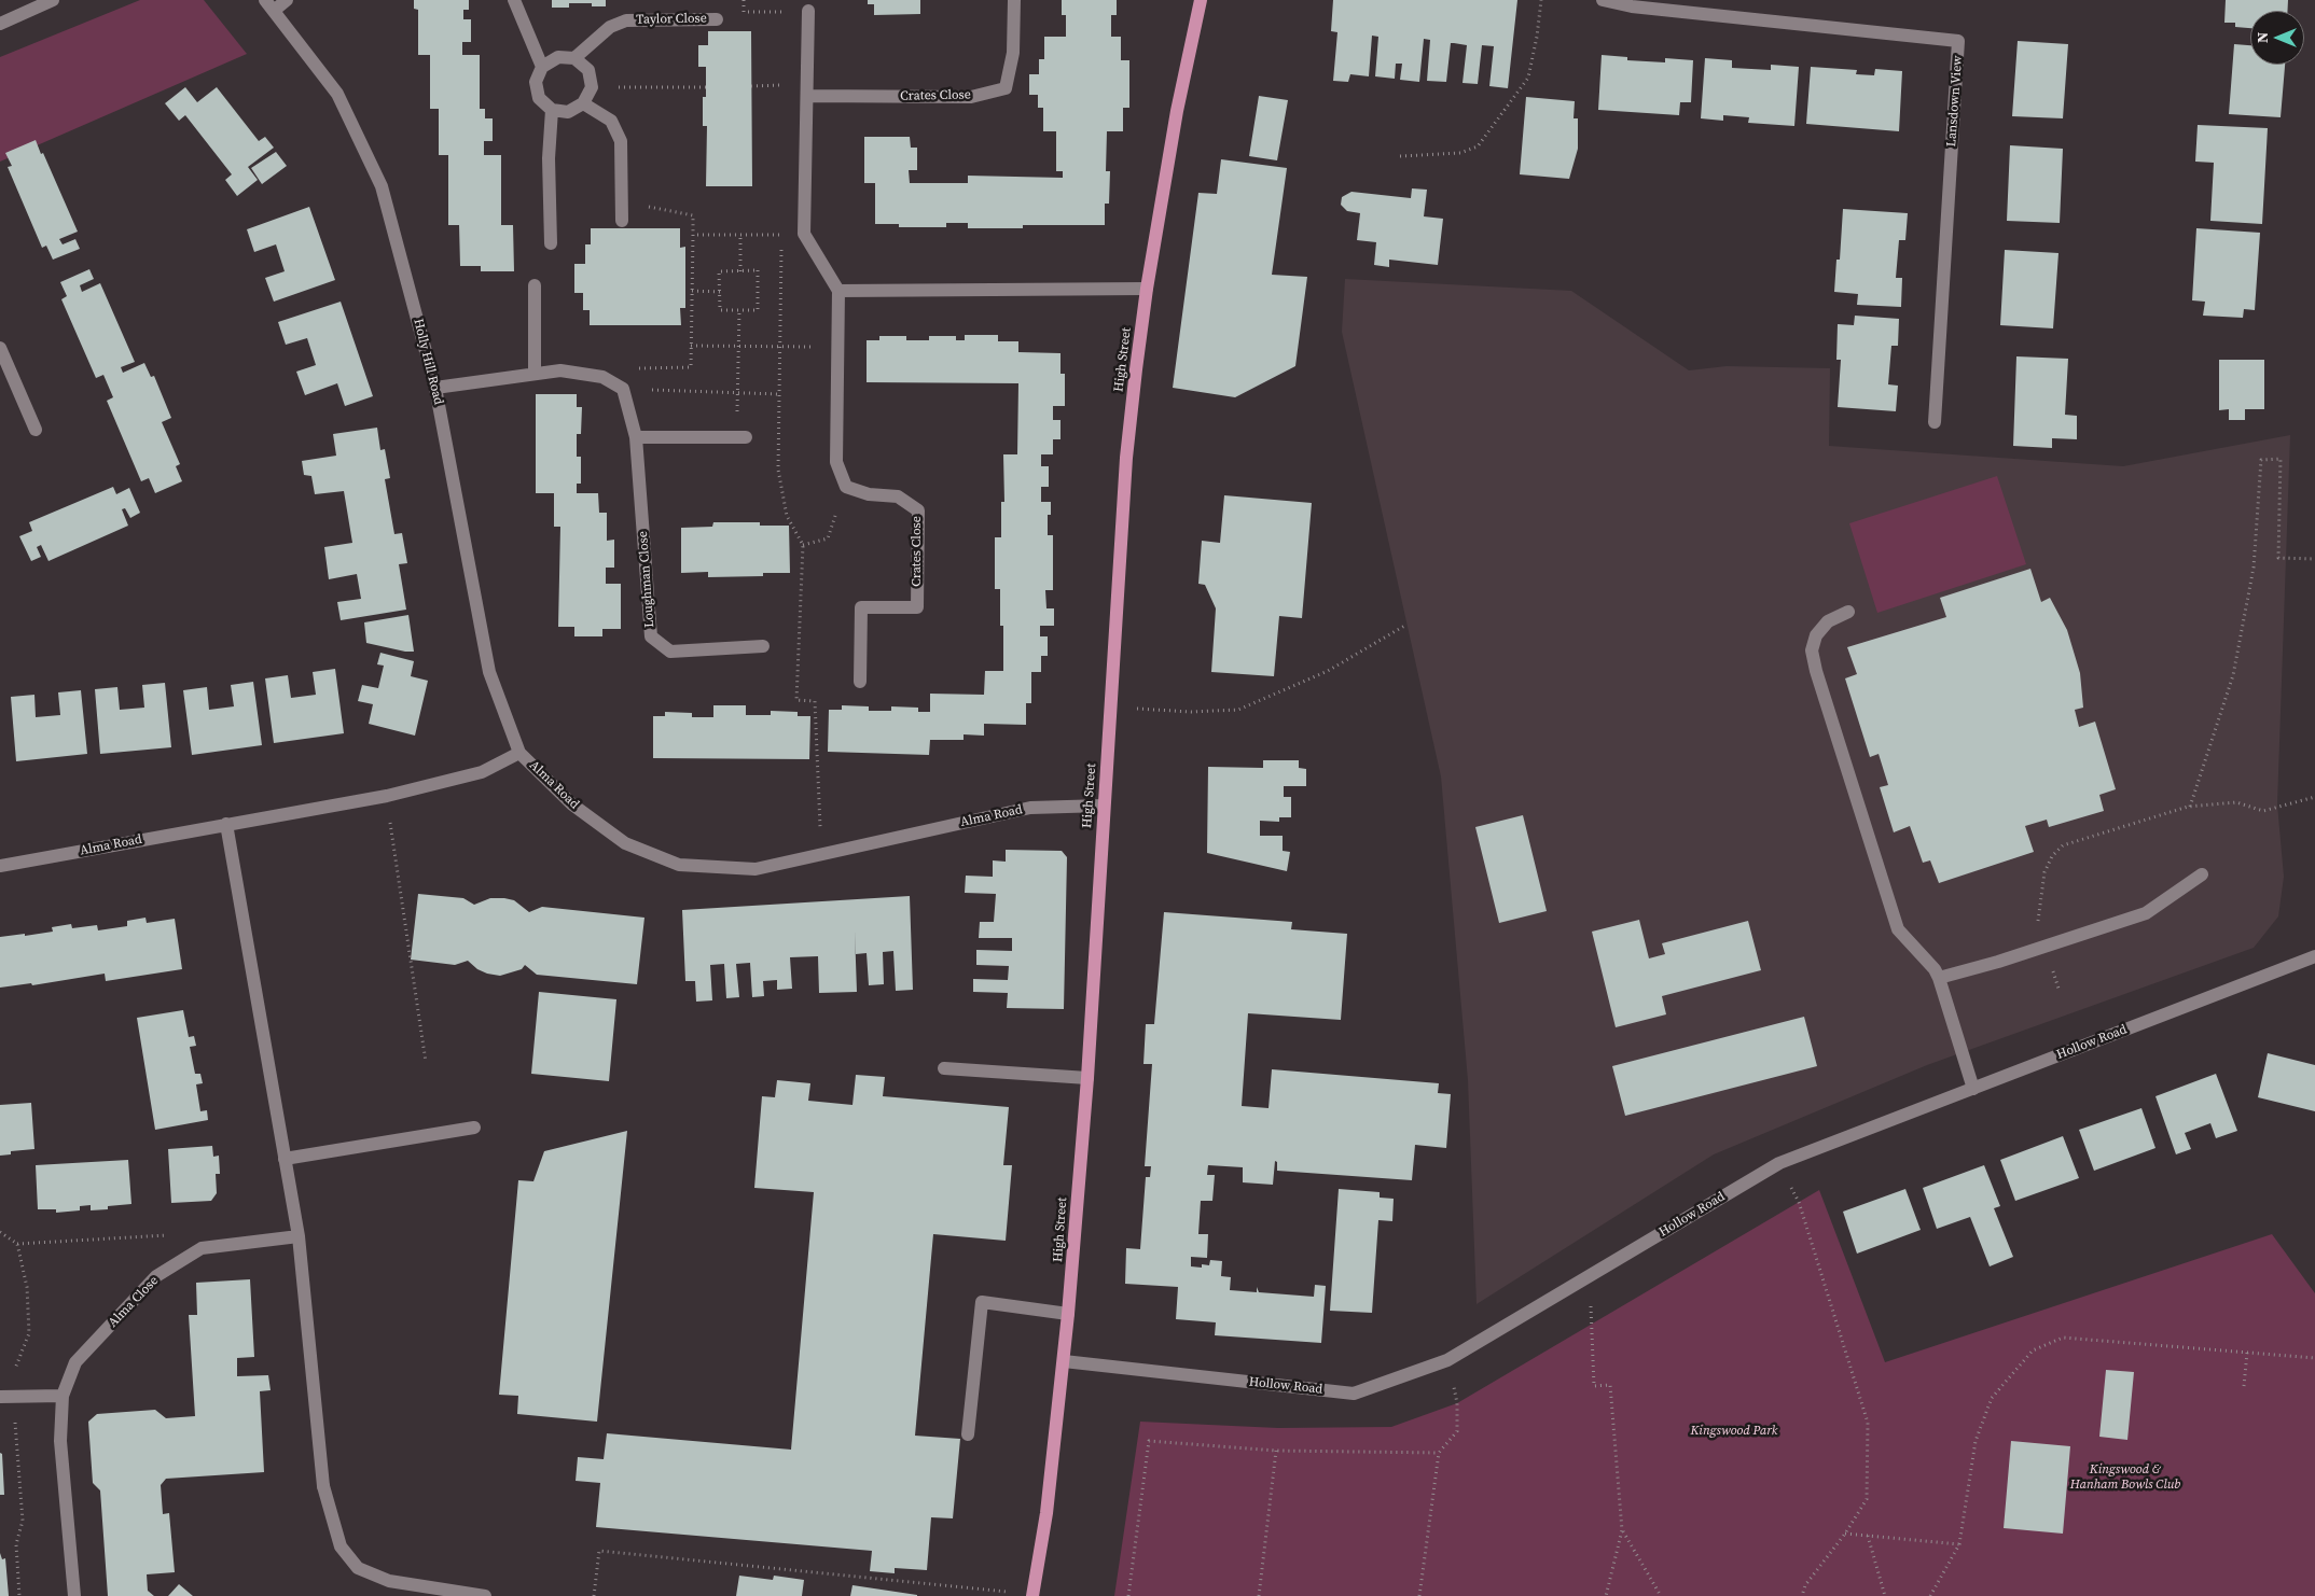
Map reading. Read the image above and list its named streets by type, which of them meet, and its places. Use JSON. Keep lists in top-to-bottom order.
{
  "streets": {
    "main road": ["High Street"],
    "street": [
      "Taylor Close",
      "Crates Close",
      "Lansdown View",
      "Holly Hill Road",
      "Loughman Close",
      "Alma Road",
      "Hollow Road",
      "Alma Close"
    ]
  },
  "crossings": [
    ["High Street", "Alma Road"],
    ["High Street", "Hollow Road"],
    ["Holly Hill Road", "Alma Road"]
  ],
  "parks": ["Kingswood Park", "Kingswood & Hanham Bowls Club"],
  "north": "left"
}
